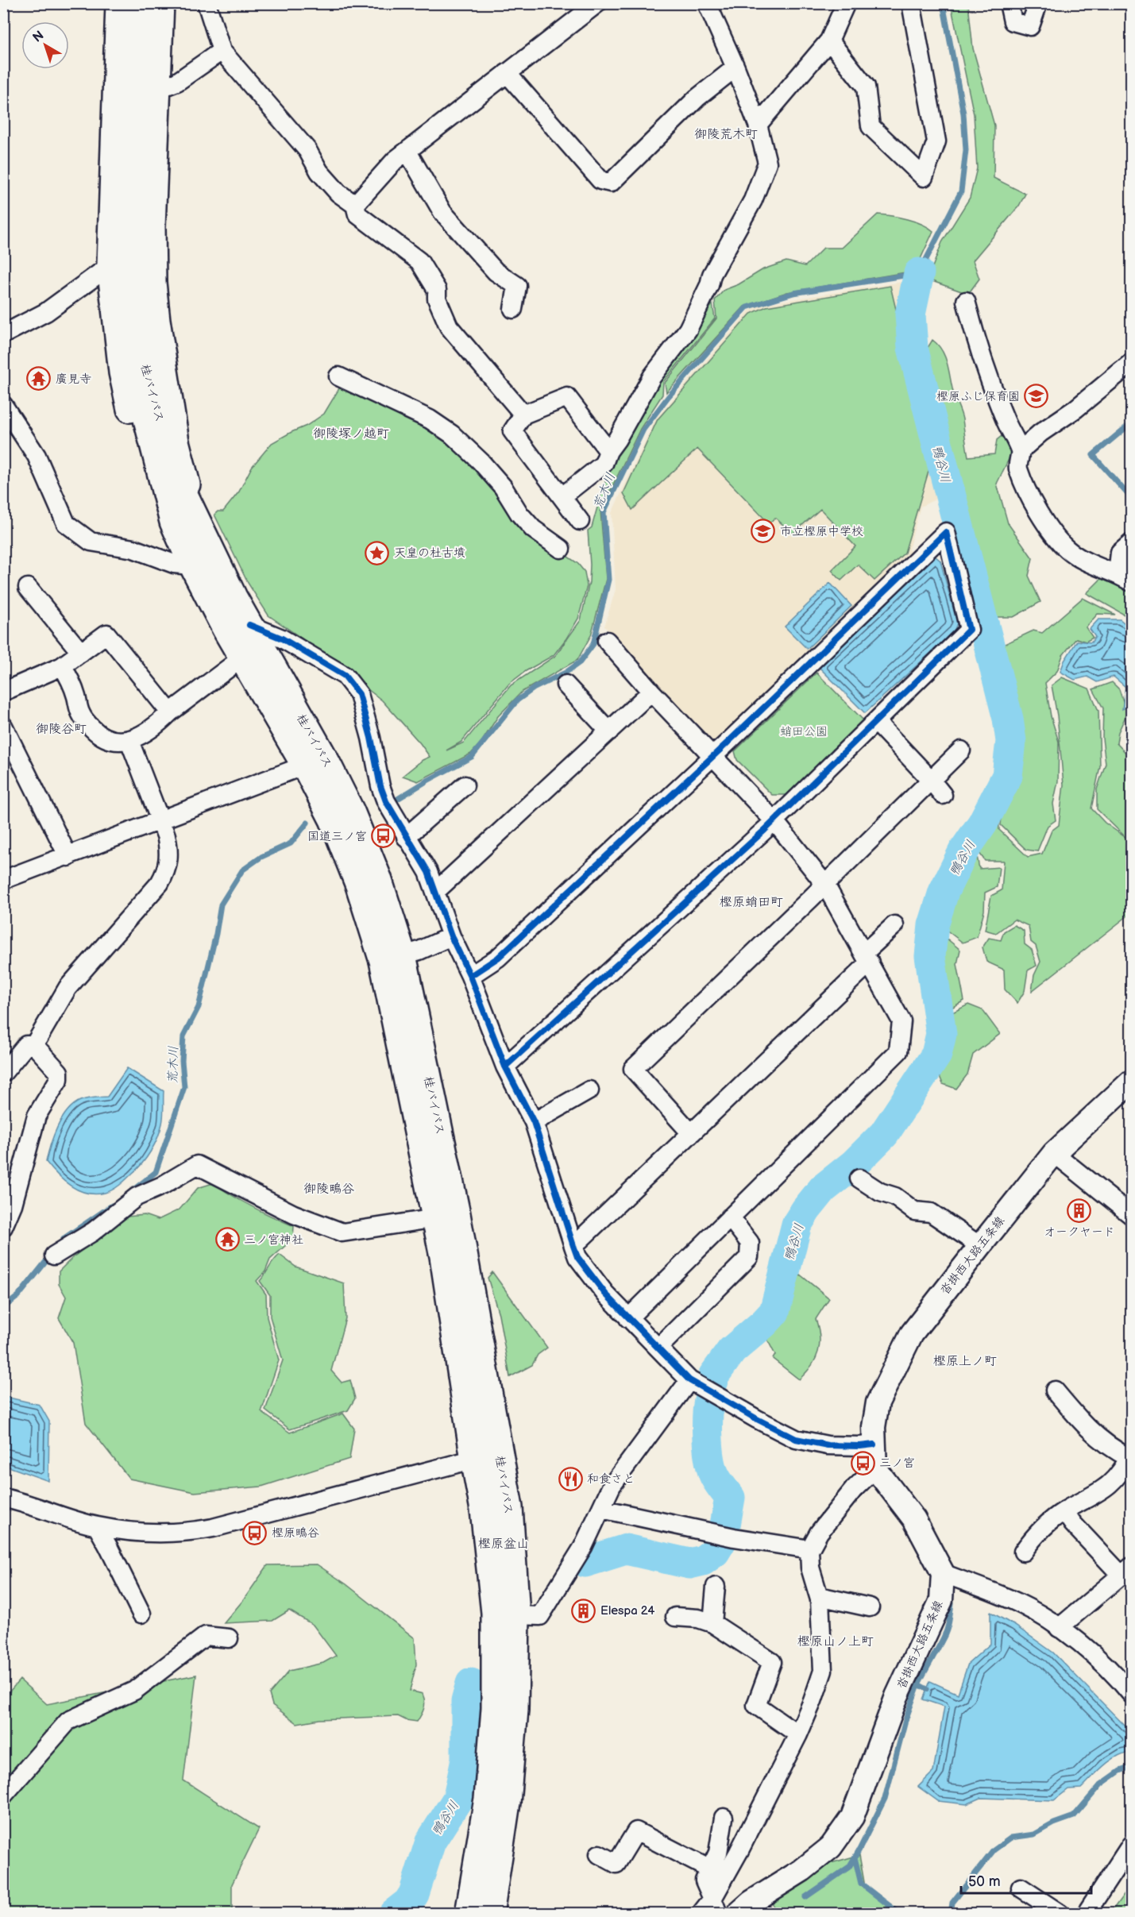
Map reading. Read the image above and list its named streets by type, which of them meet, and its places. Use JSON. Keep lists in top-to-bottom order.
{
  "streets": {
    "highway": ["桂バイパス"],
    "main road": ["沓掛西大路五条線"]
  },
  "districts": [
    "御陵荒木町",
    "御陵塚ノ越町",
    "御陵谷町",
    "樫原蛸田町",
    "御陵鴫谷",
    "樫原上ノ町",
    "樫原盆山",
    "樫原山ノ上町"
  ],
  "water": ["鴨谷川", "荒木川"],
  "parks": ["蛸田公園"],
  "places": {
    "temple": ["廣見寺", "三ノ宮神社"],
    "school or university": ["樫原ふじ保育園", "市立樫原中学校"],
    "place": ["天皇の杜古墳"],
    "bus stop": ["国道三ノ宮", "三ノ宮", "樫原鴫谷"],
    "building": ["オークヤード", "Elespa 24"],
    "restaurant": ["和食さと"]
  },
  "scale_bar": "50 m",
  "north": "top left"
}
